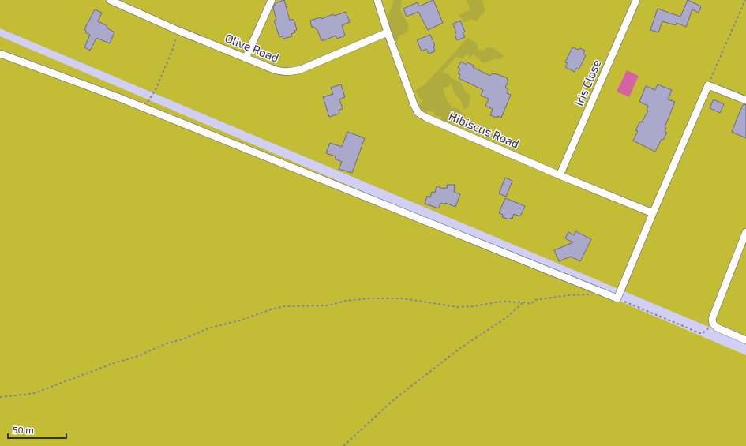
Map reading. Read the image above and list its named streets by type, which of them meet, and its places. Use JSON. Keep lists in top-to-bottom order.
{
  "streets": {
    "street": ["Olive Road", "Iris Close", "Hibiscus Road"]
  },
  "crossings": [
    ["Olive Road", "Hibiscus Road"],
    ["Iris Close", "Hibiscus Road"]
  ],
  "scale_bar": "50 m"
}
